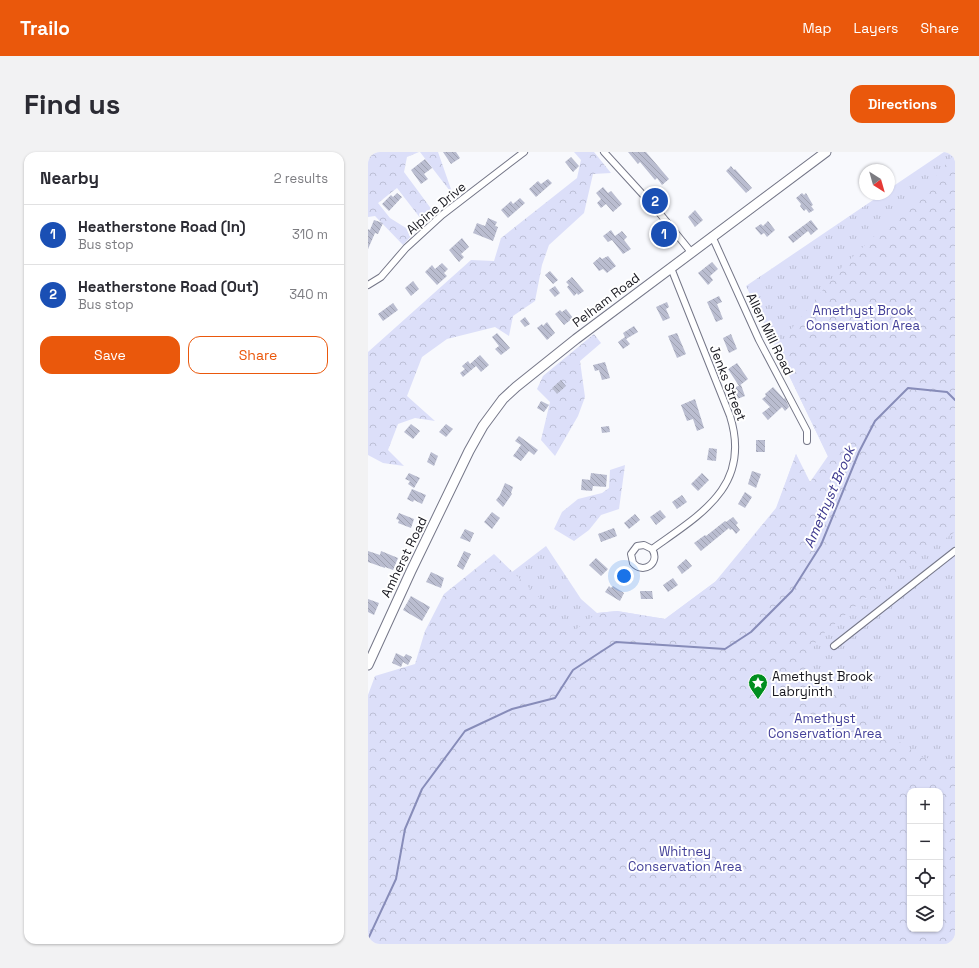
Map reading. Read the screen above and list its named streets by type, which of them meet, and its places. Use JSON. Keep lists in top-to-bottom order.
{
  "streets": {
    "main road": ["Pelham Road", "Amherst Road"],
    "street": ["Alpine Drive", "Allen Mill Road", "Jenks Street"]
  },
  "crossings": [
    ["Pelham Road", "Allen Mill Road"],
    ["Pelham Road", "Jenks Street"],
    ["Pelham Road", "Amherst Road"]
  ],
  "water": ["Amethyst Brook"],
  "parks": ["Amethyst Brook Conservation Area", "Amethyst Conservation Area", "Whitney Conservation Area"],
  "places": {
    "place": ["Amethyst Brook Labryinth"]
  },
  "north": "bottom right",
  "page": {
    "header": "Trailo",
    "nav": ["Map", "Layers", "Share"],
    "buttons": [
      "Directions",
      ["Save", "Share"]
    ],
    "title": "Find us",
    "heading": ["Nearby", "2 results"],
    "pins": ["2", "1"],
    "list": [
      {
        "mark": "1",
        "name": "Heatherstone Road (In)",
        "note": "Bus stop",
        "value": "310 m"
      },
      {
        "mark": "2",
        "name": "Heatherstone Road (Out)",
        "note": "Bus stop",
        "value": "340 m"
      }
    ],
    "map_buttons": ["+", "−"]
  }
}
